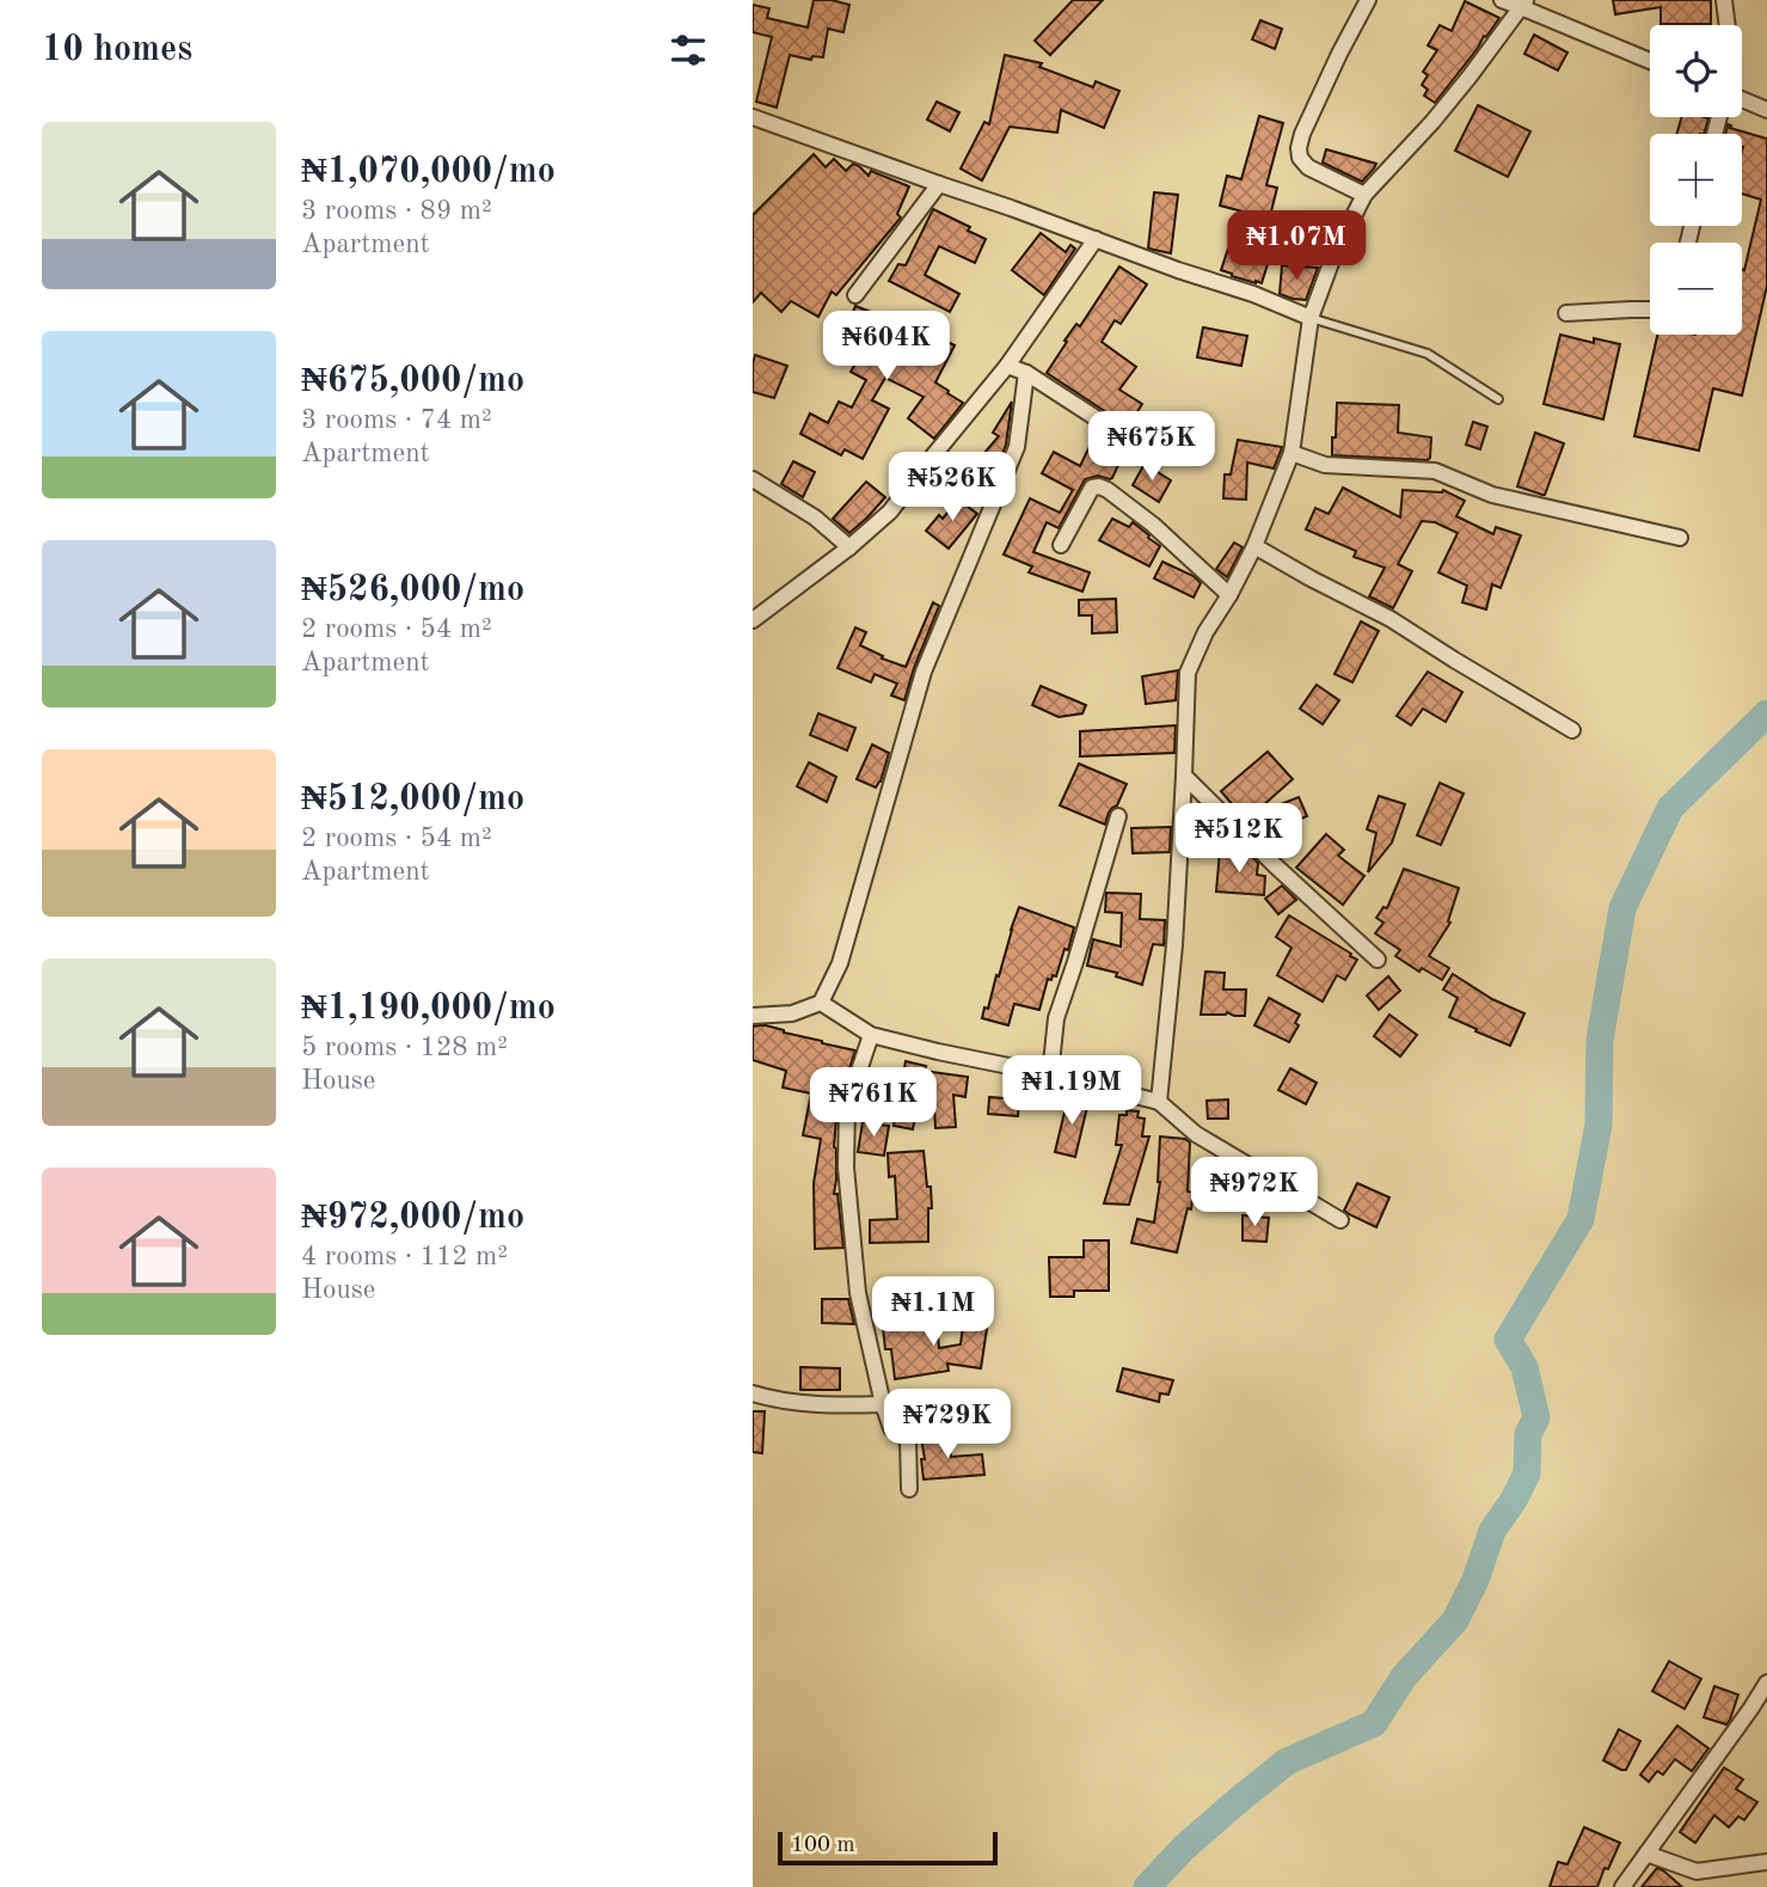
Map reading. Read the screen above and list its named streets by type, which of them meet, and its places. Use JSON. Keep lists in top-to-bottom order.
{
  "scale_bar": "100 m",
  "page": {
    "heading": "10 homes",
    "map_buttons": ["+", "−"],
    "list": [
      {
        "name": "₦1,070,000/mo",
        "note": "3 rooms · 89 m² · Apartment"
      },
      {
        "name": "₦675,000/mo",
        "note": "3 rooms · 74 m² · Apartment"
      },
      {
        "name": "₦526,000/mo",
        "note": "2 rooms · 54 m² · Apartment"
      },
      {
        "name": "₦512,000/mo",
        "note": "2 rooms · 54 m² · Apartment"
      },
      {
        "name": "₦1,190,000/mo",
        "note": "5 rooms · 128 m² · House"
      },
      {
        "name": "₦972,000/mo",
        "note": "4 rooms · 112 m² · House"
      }
    ],
    "price": [
      "₦1.07M",
      "₦604K",
      "₦675K",
      "₦526K",
      "₦512K",
      "₦1.19M",
      "₦761K",
      "₦972K",
      "₦1.1M",
      "₦729K"
    ],
    "scale": "100 m"
  }
}
